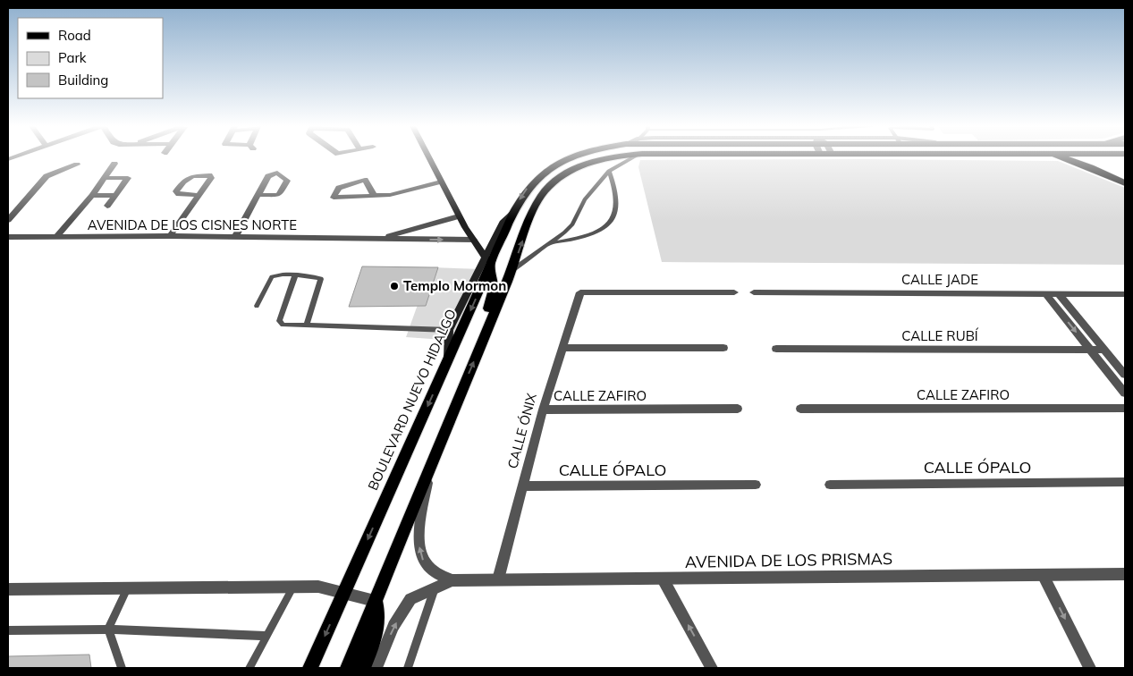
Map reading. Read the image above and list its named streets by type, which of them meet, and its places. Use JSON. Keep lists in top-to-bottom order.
{
  "streets": {
    "main road": ["BOULEVARD NUEVO HIDALGO"],
    "street": [
      "AVENIDA DE LOS CISNES NORTE",
      "CALLE JADE",
      "CALLE RUBÍ",
      "CALLE ZAFIRO",
      "CALLE ÓNIX",
      "CALLE ÓPALO",
      "AVENIDA DE LOS PRISMAS"
    ]
  },
  "crossings": [
    ["CALLE ZAFIRO", "CALLE ÓNIX"],
    ["CALLE ÓNIX", "CALLE ÓPALO"],
    ["CALLE ÓNIX", "AVENIDA DE LOS PRISMAS"]
  ],
  "places": ["Templo Mormon"],
  "legend": ["Road", "Park", "Building"]
}
